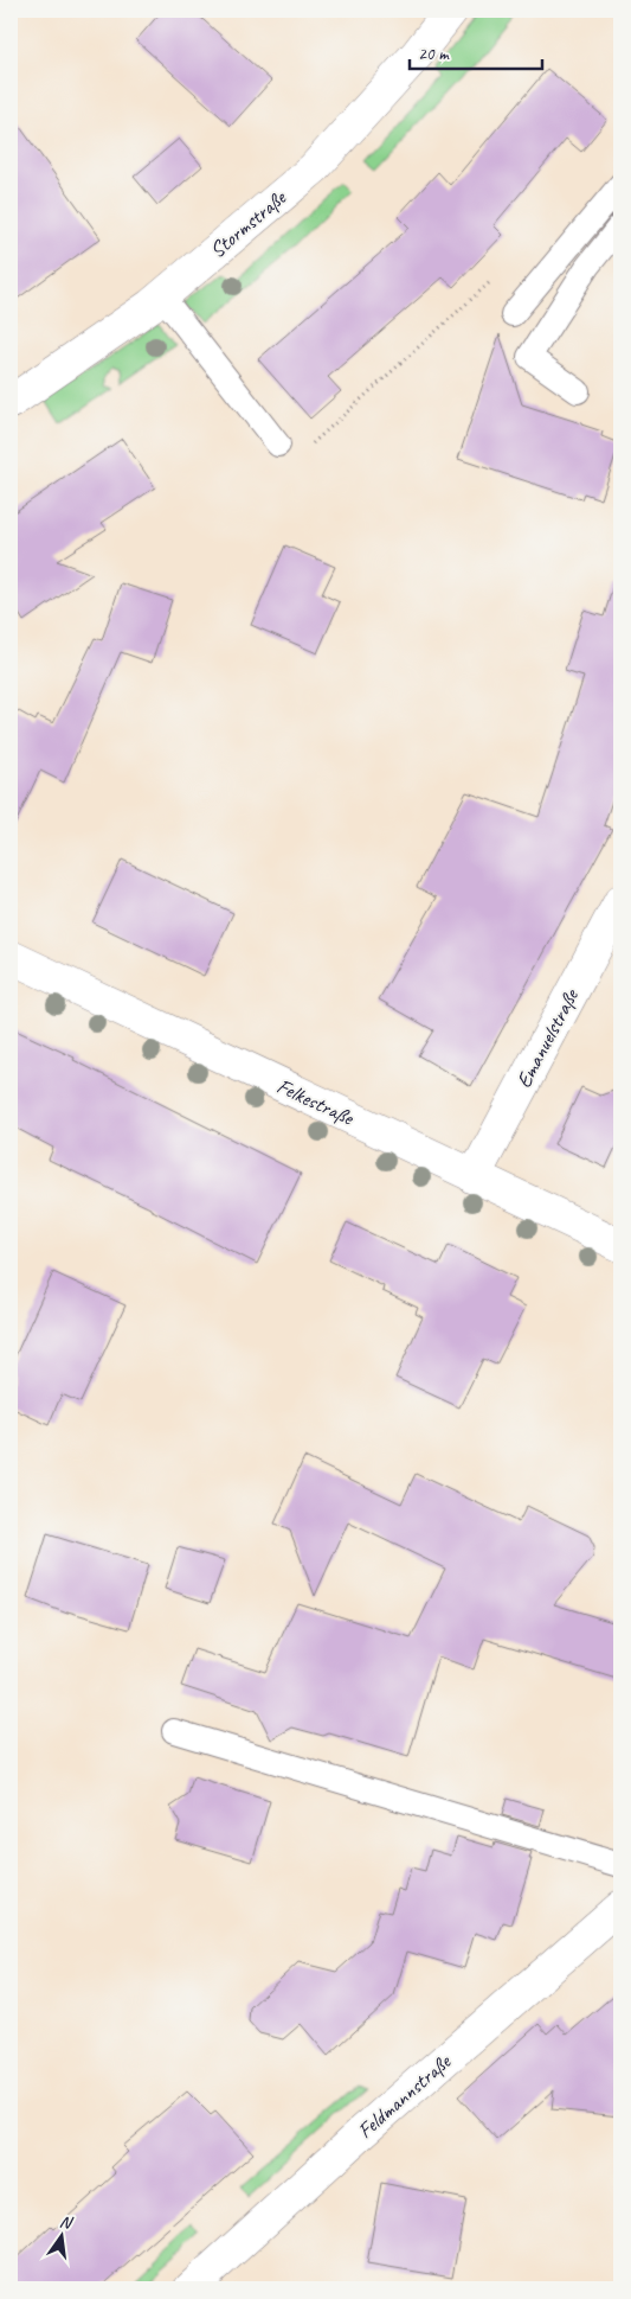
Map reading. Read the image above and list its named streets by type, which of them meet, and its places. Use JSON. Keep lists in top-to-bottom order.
{
  "streets": {
    "street": [
      "Stormstraße",
      "Emanuelstraße",
      "Felkestraße",
      "Feldmannstraße"
    ]
  },
  "crossings": [
    ["Emanuelstraße", "Felkestraße"]
  ],
  "scale_bar": "20 m",
  "north": "top"
}
